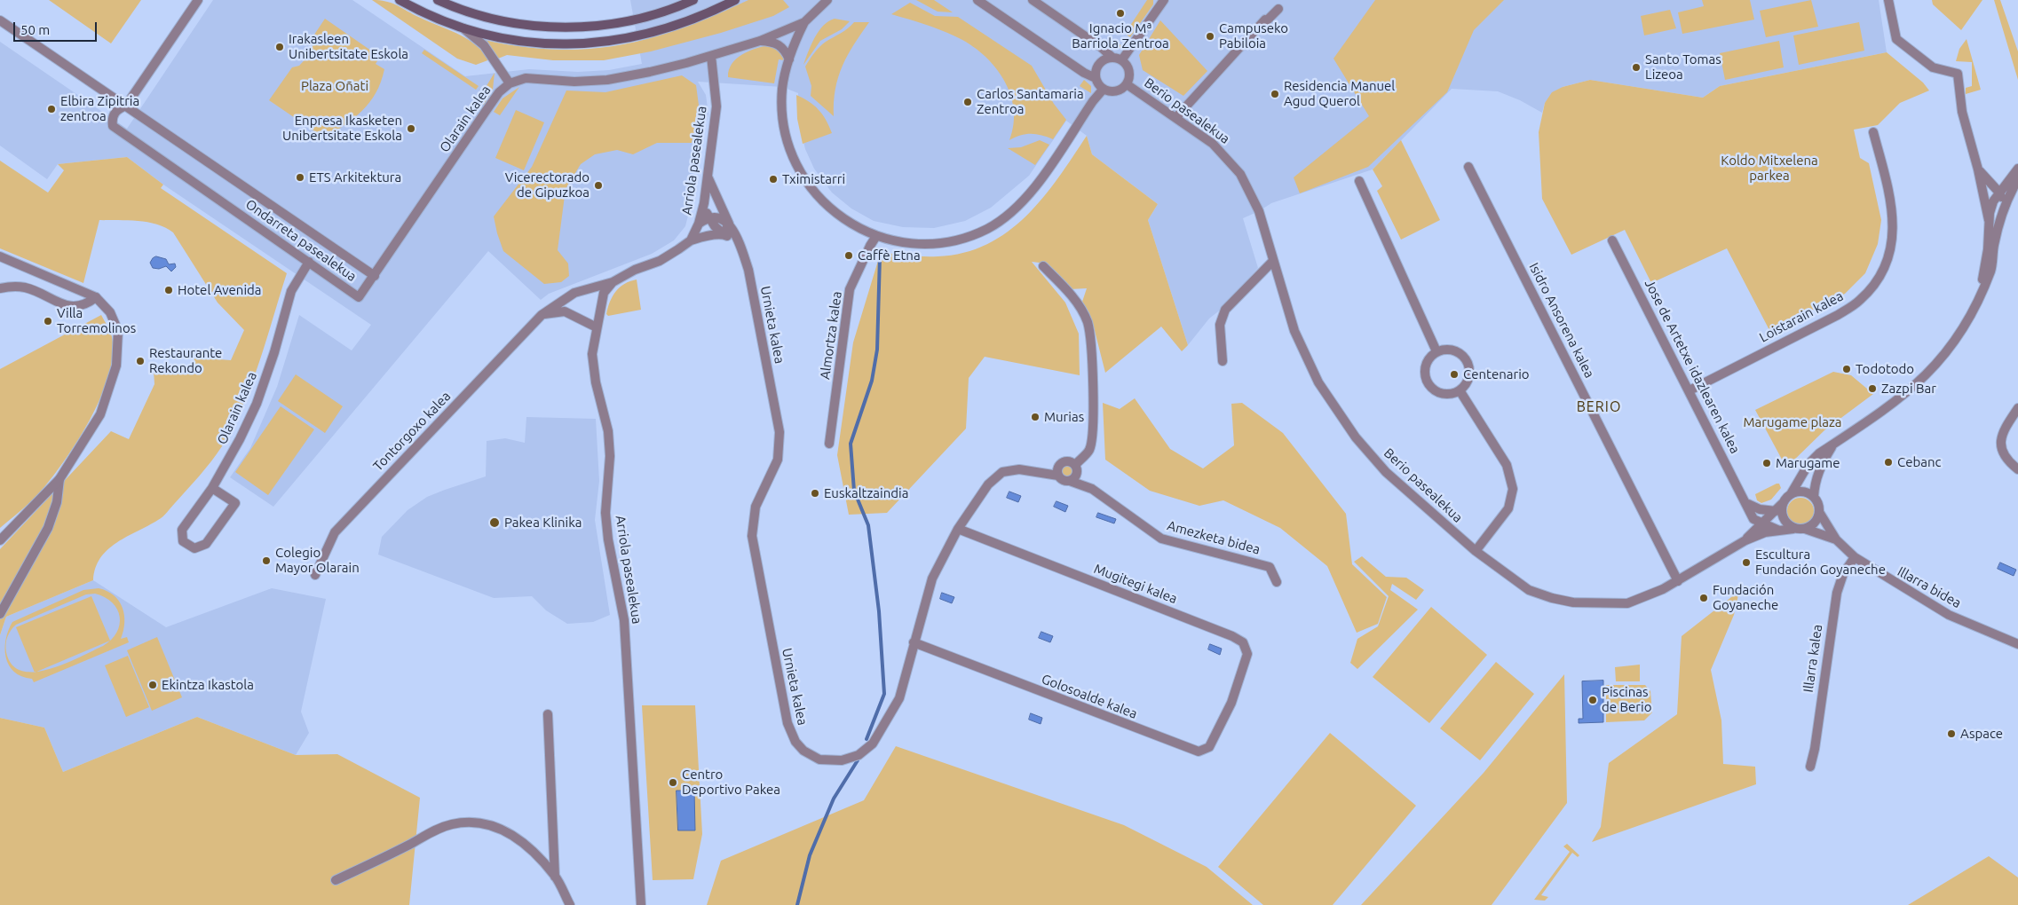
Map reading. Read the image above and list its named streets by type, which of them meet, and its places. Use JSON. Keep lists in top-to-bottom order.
{
  "streets": {
    "street": [
      "Berio pasealekua",
      "Olarain kalea",
      "Arriola pasealekua",
      "Ondarreta pasealekua",
      "Loistarain kalea",
      "Isidro Ansorena kalea",
      "Urnieta kalea",
      "Almortza kalea",
      "Jose de Artetxe idazlearen kalea",
      "Tontorgoxo kalea",
      "Amezketa bidea",
      "Mugitegi kalea",
      "Illarra bidea",
      "Illarra kalea",
      "Golosoalde kalea"
    ]
  },
  "crossings": [
    ["Berio pasealekua", "Isidro Ansorena kalea"],
    ["Berio pasealekua", "Jose de Artetxe idazlearen kalea"],
    ["Berio pasealekua", "Illarra bidea"],
    ["Olarain kalea", "Arriola pasealekua"],
    ["Olarain kalea", "Ondarreta pasealekua"],
    ["Arriola pasealekua", "Urnieta kalea"],
    ["Arriola pasealekua", "Tontorgoxo kalea"],
    ["Loistarain kalea", "Jose de Artetxe idazlearen kalea"],
    ["Urnieta kalea", "Amezketa bidea"],
    ["Urnieta kalea", "Mugitegi kalea"],
    ["Urnieta kalea", "Golosoalde kalea"],
    ["Mugitegi kalea", "Golosoalde kalea"],
    ["Illarra bidea", "Illarra kalea"]
  ],
  "districts": ["BERIO"],
  "parks": ["Plaza Oñati", "Koldo Mitxelena parkea", "Marugame plaza"],
  "places": [
    "Ignacio Mª Barriola Zentroa",
    "Campuseko Pabiloia",
    "Irakasleen Unibertsitate Eskola",
    "Santo Tomas Lizeoa",
    "Residencia Manuel Agud Querol",
    "Carlos Santamaria Zentroa",
    "Elbira Zipitria zentroa",
    "Enpresa Ikasketen Unibertsitate Eskola",
    "ETS Arkitektura",
    "Tximistarri",
    "Vicerectorado de Gipuzkoa",
    "Caffè Etna",
    "Hotel Avenida",
    "Villa Torremolinos",
    "Restaurante Rekondo",
    "Todotodo",
    "Centenario",
    "Zazpi Bar",
    "Murias",
    "Cebanc",
    "Marugame",
    "Euskaltzaindia",
    "Pakea Klinika",
    "Colegio Mayor Olarain",
    "Escultura Fundación Goyaneche",
    "Fundación Goyaneche",
    "Ekintza Ikastola",
    "Piscinas de Berio",
    "Aspace",
    "Centro Deportivo Pakea"
  ],
  "scale_bar": "50 m"
}
